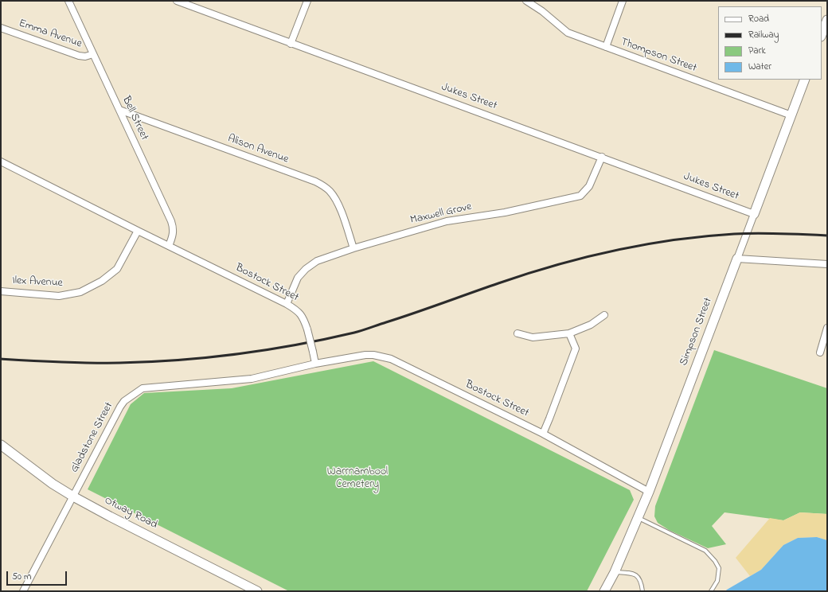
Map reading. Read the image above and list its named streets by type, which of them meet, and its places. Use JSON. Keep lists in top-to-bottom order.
{
  "streets": {
    "street": [
      "Emma Avenue",
      "Thompson Street",
      "Jukes Street",
      "Bell Street",
      "Alison Avenue",
      "Maxwell Grove",
      "Ilex Avenue",
      "Bostock Street",
      "Simpson Street",
      "Gladstone Street",
      "Otway Road"
    ]
  },
  "crossings": [
    ["Emma Avenue", "Bell Street"],
    ["Thompson Street", "Simpson Street"],
    ["Jukes Street", "Maxwell Grove"],
    ["Jukes Street", "Simpson Street"],
    ["Bell Street", "Alison Avenue"],
    ["Bell Street", "Bostock Street"],
    ["Alison Avenue", "Maxwell Grove"],
    ["Maxwell Grove", "Bostock Street"],
    ["Ilex Avenue", "Bostock Street"],
    ["Bostock Street", "Simpson Street"],
    ["Bostock Street", "Gladstone Street"],
    ["Gladstone Street", "Otway Road"]
  ],
  "parks": ["Warrnambool Cemetery"],
  "legend": [
    "Road",
    "Railway",
    "Park",
    "Water"
  ],
  "scale_bar": "50 m"
}
